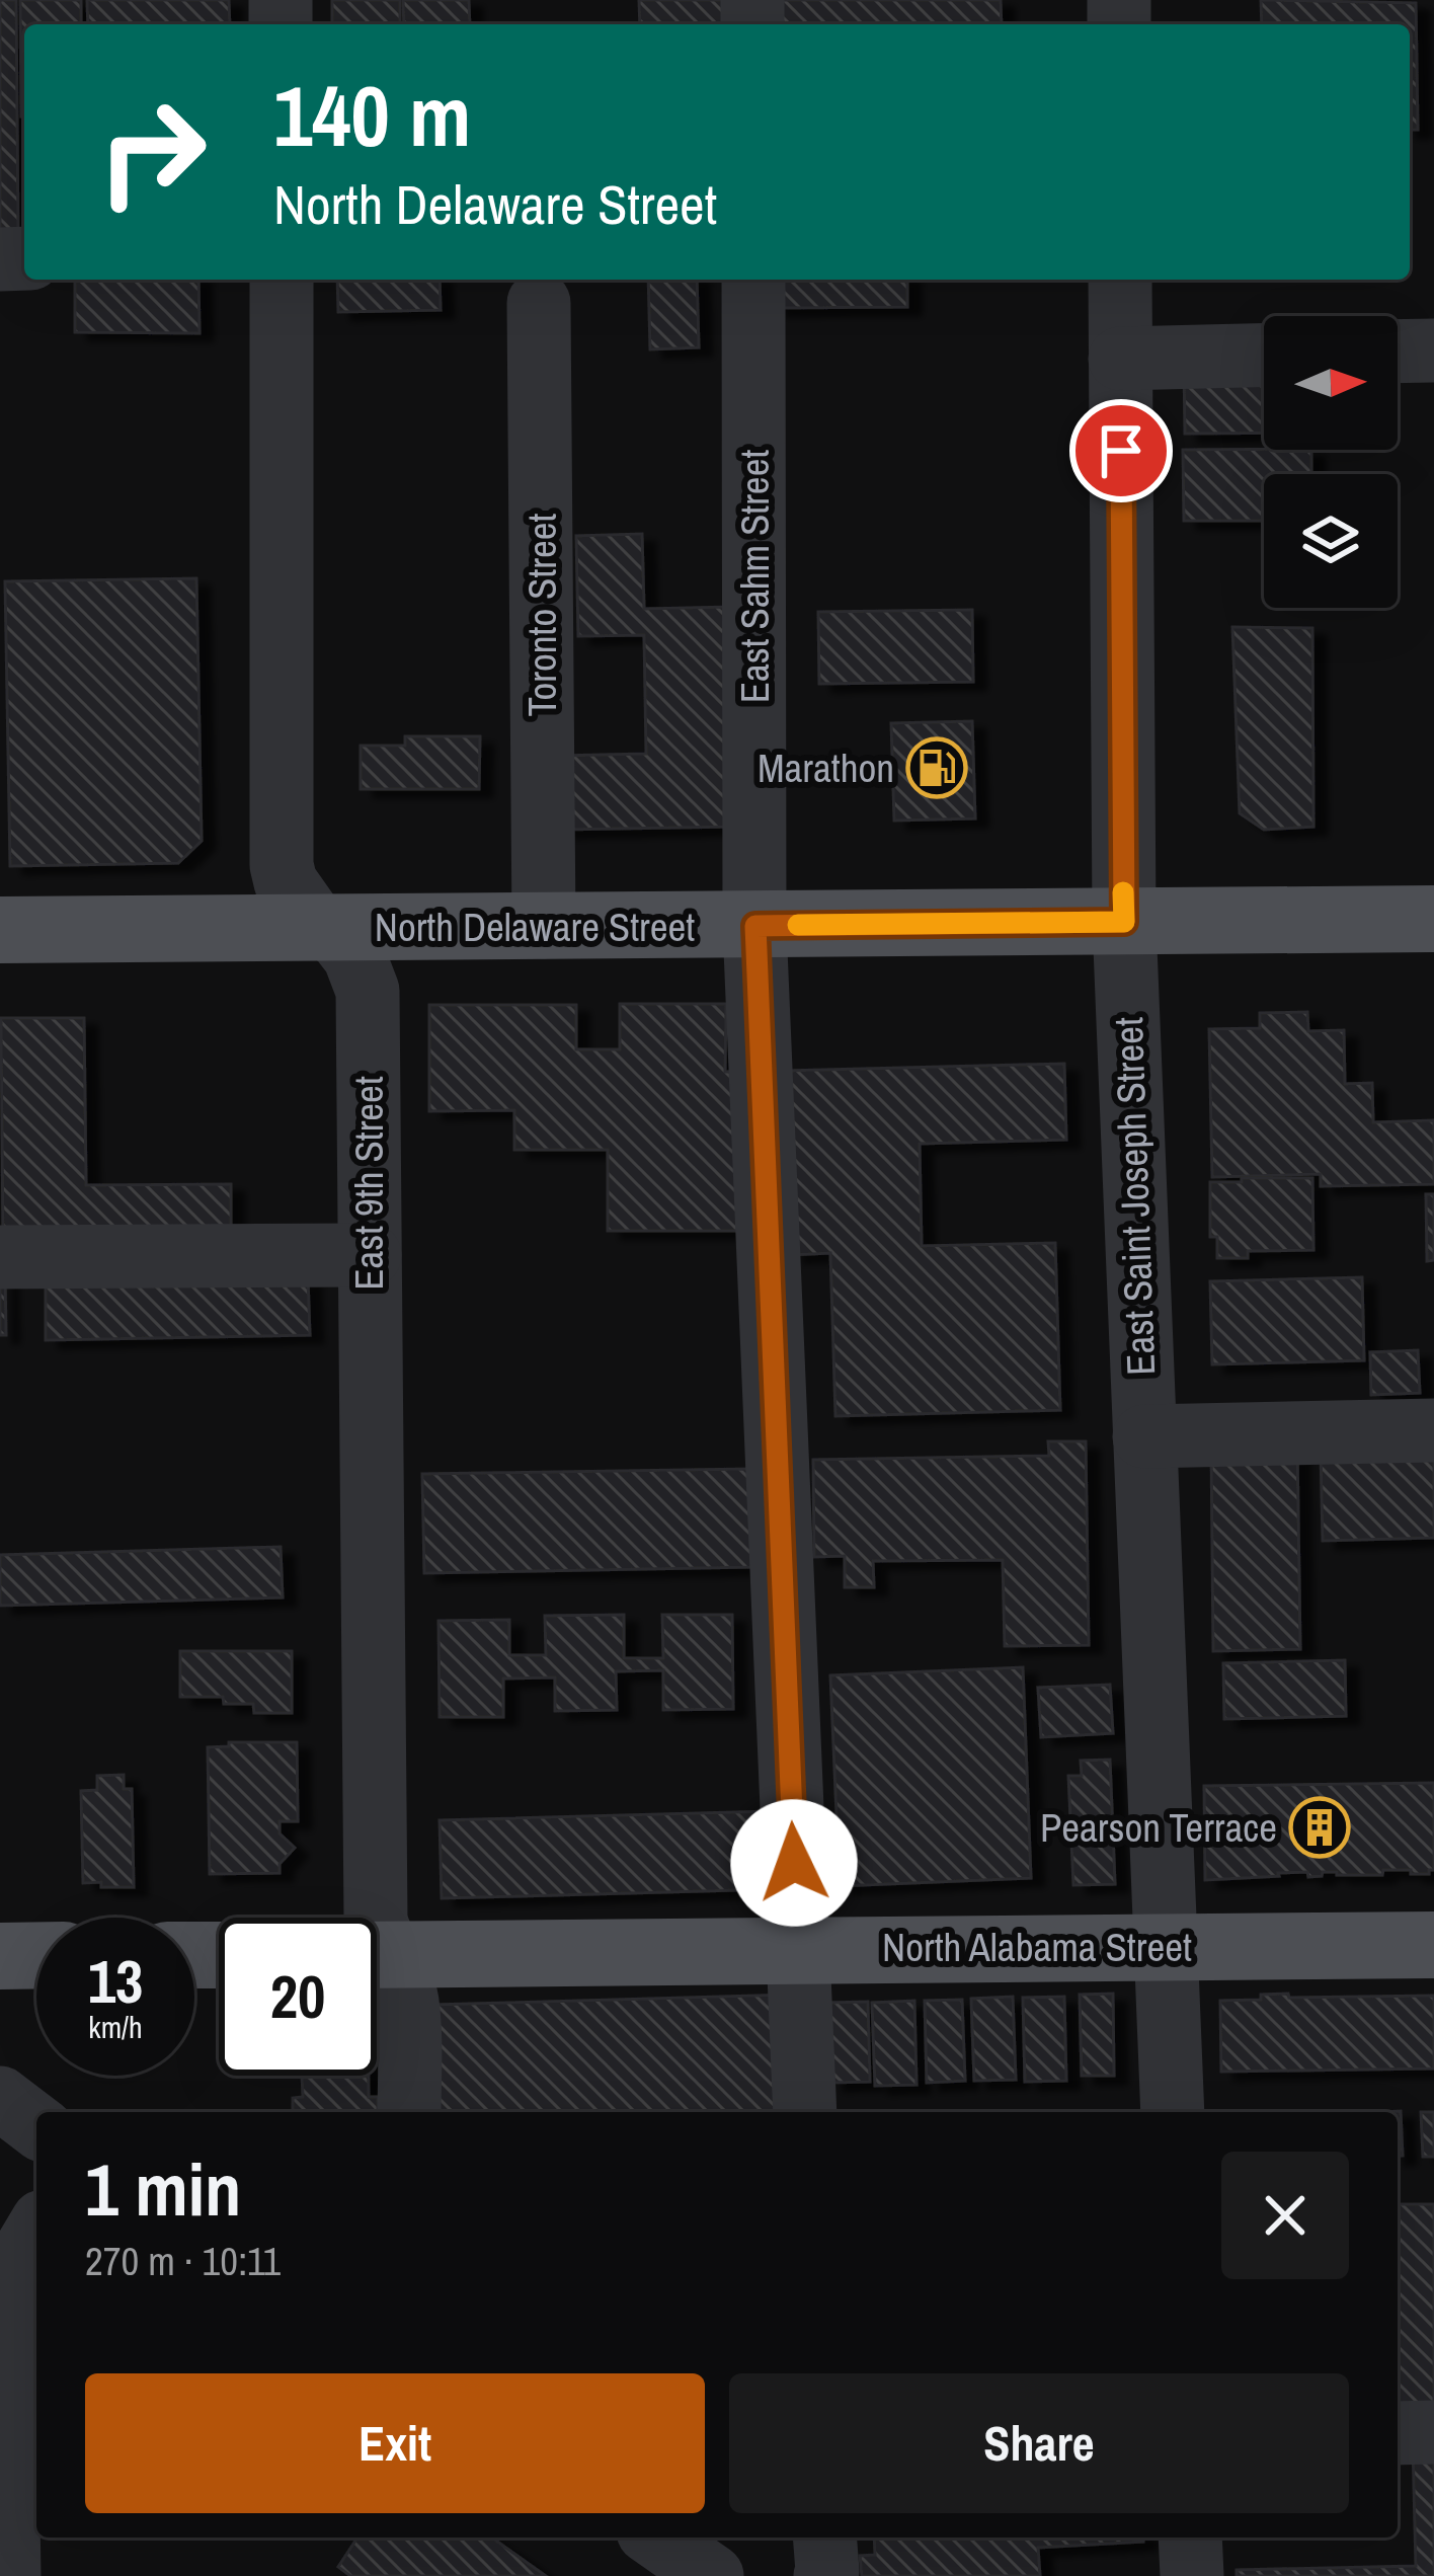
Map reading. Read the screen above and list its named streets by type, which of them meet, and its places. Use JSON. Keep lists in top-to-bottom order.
{
  "streets": {
    "main road": ["North Delaware Street", "North Alabama Street"],
    "street": [
      "East Sahm Street",
      "Toronto Street",
      "East 9th Street",
      "East Saint Joseph Street"
    ]
  },
  "crossings": [
    ["East Sahm Street", "North Delaware Street"],
    ["East Sahm Street", "North Alabama Street"],
    ["Toronto Street", "North Delaware Street"],
    ["North Delaware Street", "East 9th Street"],
    ["North Delaware Street", "East Saint Joseph Street"],
    ["East Saint Joseph Street", "North Alabama Street"]
  ],
  "places": {
    "fuel station": ["Marathon"],
    "building": ["Pearson Terrace"]
  },
  "north": "right",
  "page": {
    "turn": ["140 m", "North Delaware Street"],
    "speed": "13 km/h",
    "limit": "20",
    "heading": ["1 min", "270 m · 10:11"],
    "buttons": ["Exit", "Share"]
  }
}
